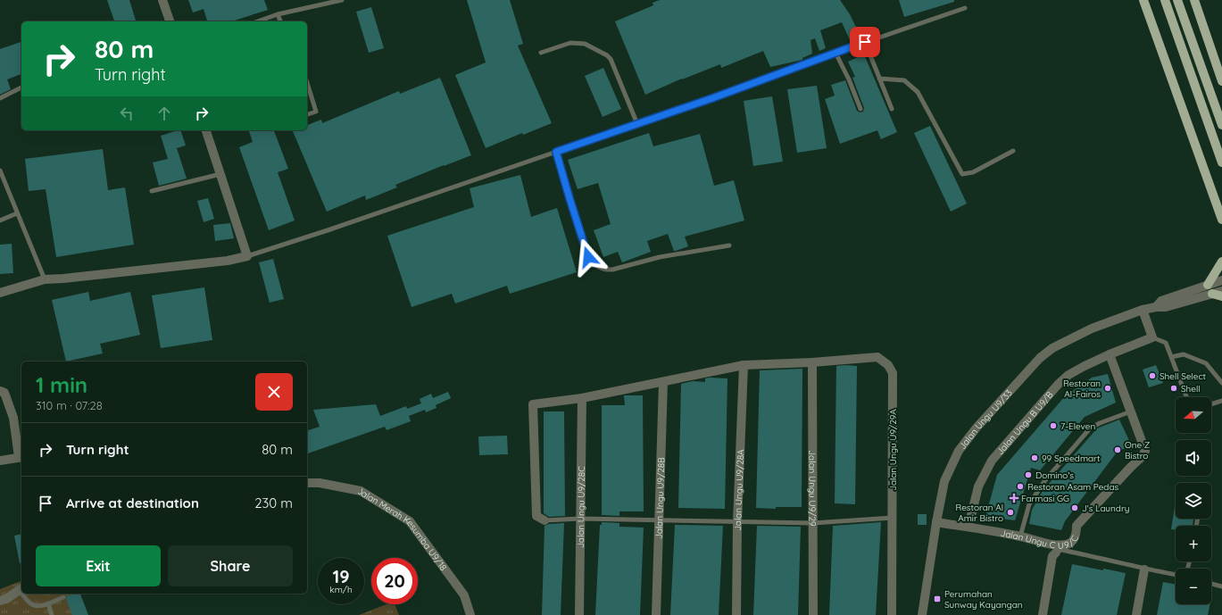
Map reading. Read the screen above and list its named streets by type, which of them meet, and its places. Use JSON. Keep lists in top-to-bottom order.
{
  "streets": {
    "street": [
      "Jalan Ungu U9/33",
      "Jalan Ungu B U9/B",
      "Jalan Ungu U9/29A",
      "Jalan Ungu U9/29",
      "Jalan Ungu U9/28A",
      "Jalan Ungu U9/28B",
      "Jalan Ungu U9/28C",
      "Jalan Merah Kesumba U9/18",
      "Jalan Ungu C U9/C"
    ]
  },
  "crossings": [
    ["Jalan Ungu U9/33", "Jalan Ungu C U9/C"],
    ["Jalan Ungu B U9/B", "Jalan Ungu C U9/C"],
    ["Jalan Ungu U9/29A", "Jalan Ungu U9/29"]
  ],
  "places": {
    "other": [
      "Shell Select",
      "Restoran Al-Fairos",
      "Shell",
      "7-Eleven",
      "One Z Bistro",
      "99 Speedmart",
      "Domino's",
      "Restoran Asam Pedas",
      "J's Laundry",
      "Restoran Al Amir Bistro"
    ],
    "health": ["Farmasi GG"],
    "transit": ["Perumahan Sunway Kayangan"]
  },
  "north": "left",
  "page": {
    "turn": ["80 m", "Turn right"],
    "heading": ["1 min", "310 m · 07:28"],
    "map_buttons": ["+", "−"],
    "list": [
      {
        "name": "Turn right",
        "value": "80 m"
      },
      {
        "name": "Arrive at destination",
        "value": "230 m"
      }
    ],
    "buttons": ["Exit", "Share"],
    "speed": "19 km/h",
    "limit": "20"
  }
}
